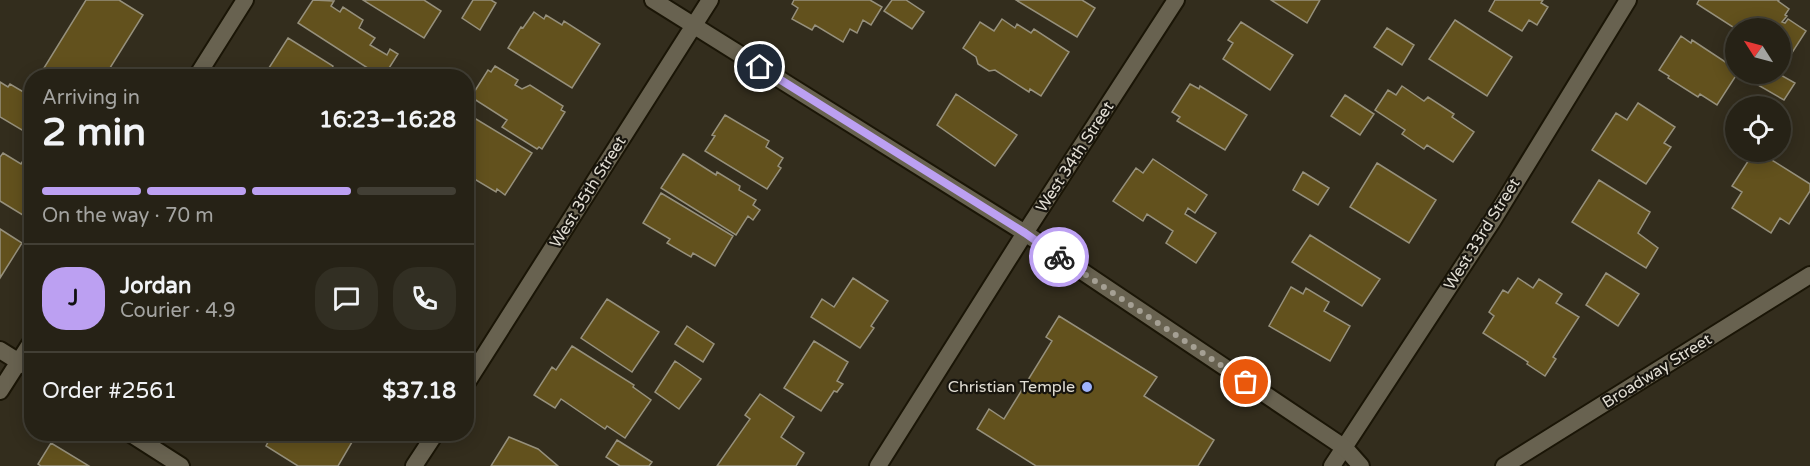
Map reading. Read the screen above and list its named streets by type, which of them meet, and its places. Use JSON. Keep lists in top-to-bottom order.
{
  "streets": {
    "street": [
      "West 34th Street",
      "West 35th Street",
      "West 33rd Street",
      "Broadway Street"
    ]
  },
  "places": ["Christian Temple"],
  "north": "top left",
  "page": {
    "heading": ["2 min", "Arriving in", "16:23–16:28"],
    "panel": [
      "Jordan",
      "Courier · 4.9",
      "Order #2561",
      "$37.18"
    ],
    "bar": "On the way · 70 m",
    "round": "J"
  }
}
